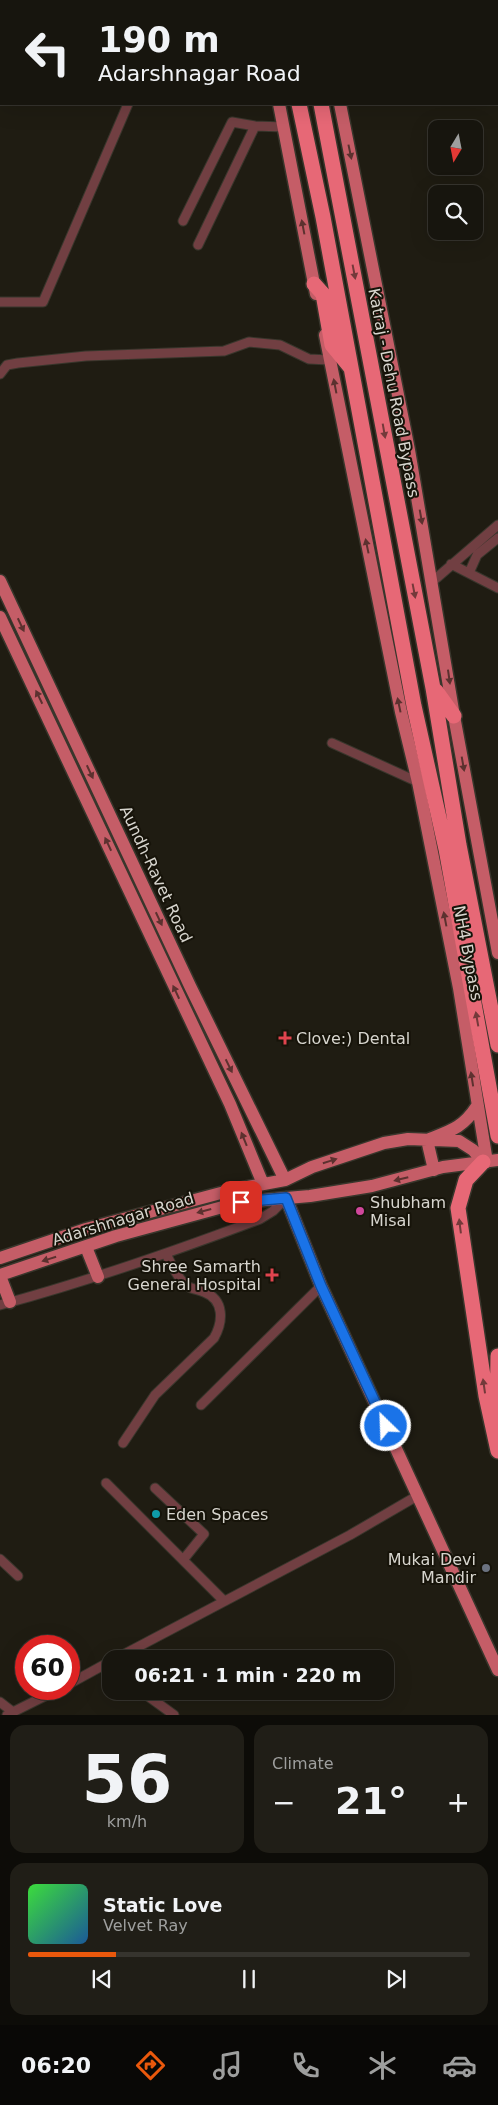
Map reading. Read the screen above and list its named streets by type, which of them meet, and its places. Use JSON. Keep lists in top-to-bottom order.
{
  "streets": {
    "highway": ["Katraj - Dehu Road Bypass"],
    "main road": ["Aundh-Ravet Road", "NH4 Bypass", "Adarshnagar Road"]
  },
  "crossings": [
    ["Aundh-Ravet Road", "Adarshnagar Road"],
    ["NH4 Bypass", "Adarshnagar Road"]
  ],
  "places": {
    "health": ["Clove:) Dental", "Shree Samarth General Hospital"],
    "other": ["Shubham Misal", "Eden Spaces", "Mukai Devi Mandir"]
  },
  "north": "bottom",
  "page": {
    "turn": ["190 m", "Adarshnagar Road"],
    "limit": "60",
    "trip": "06:21 · 1 min · 220 m",
    "tile": [
      ["56", "km/h"],
      "Climate"
    ],
    "heat": ["−", "21°", "+"],
    "song": ["Static Love", "Velvet Ray"],
    "tabs": "06:20"
  }
}
